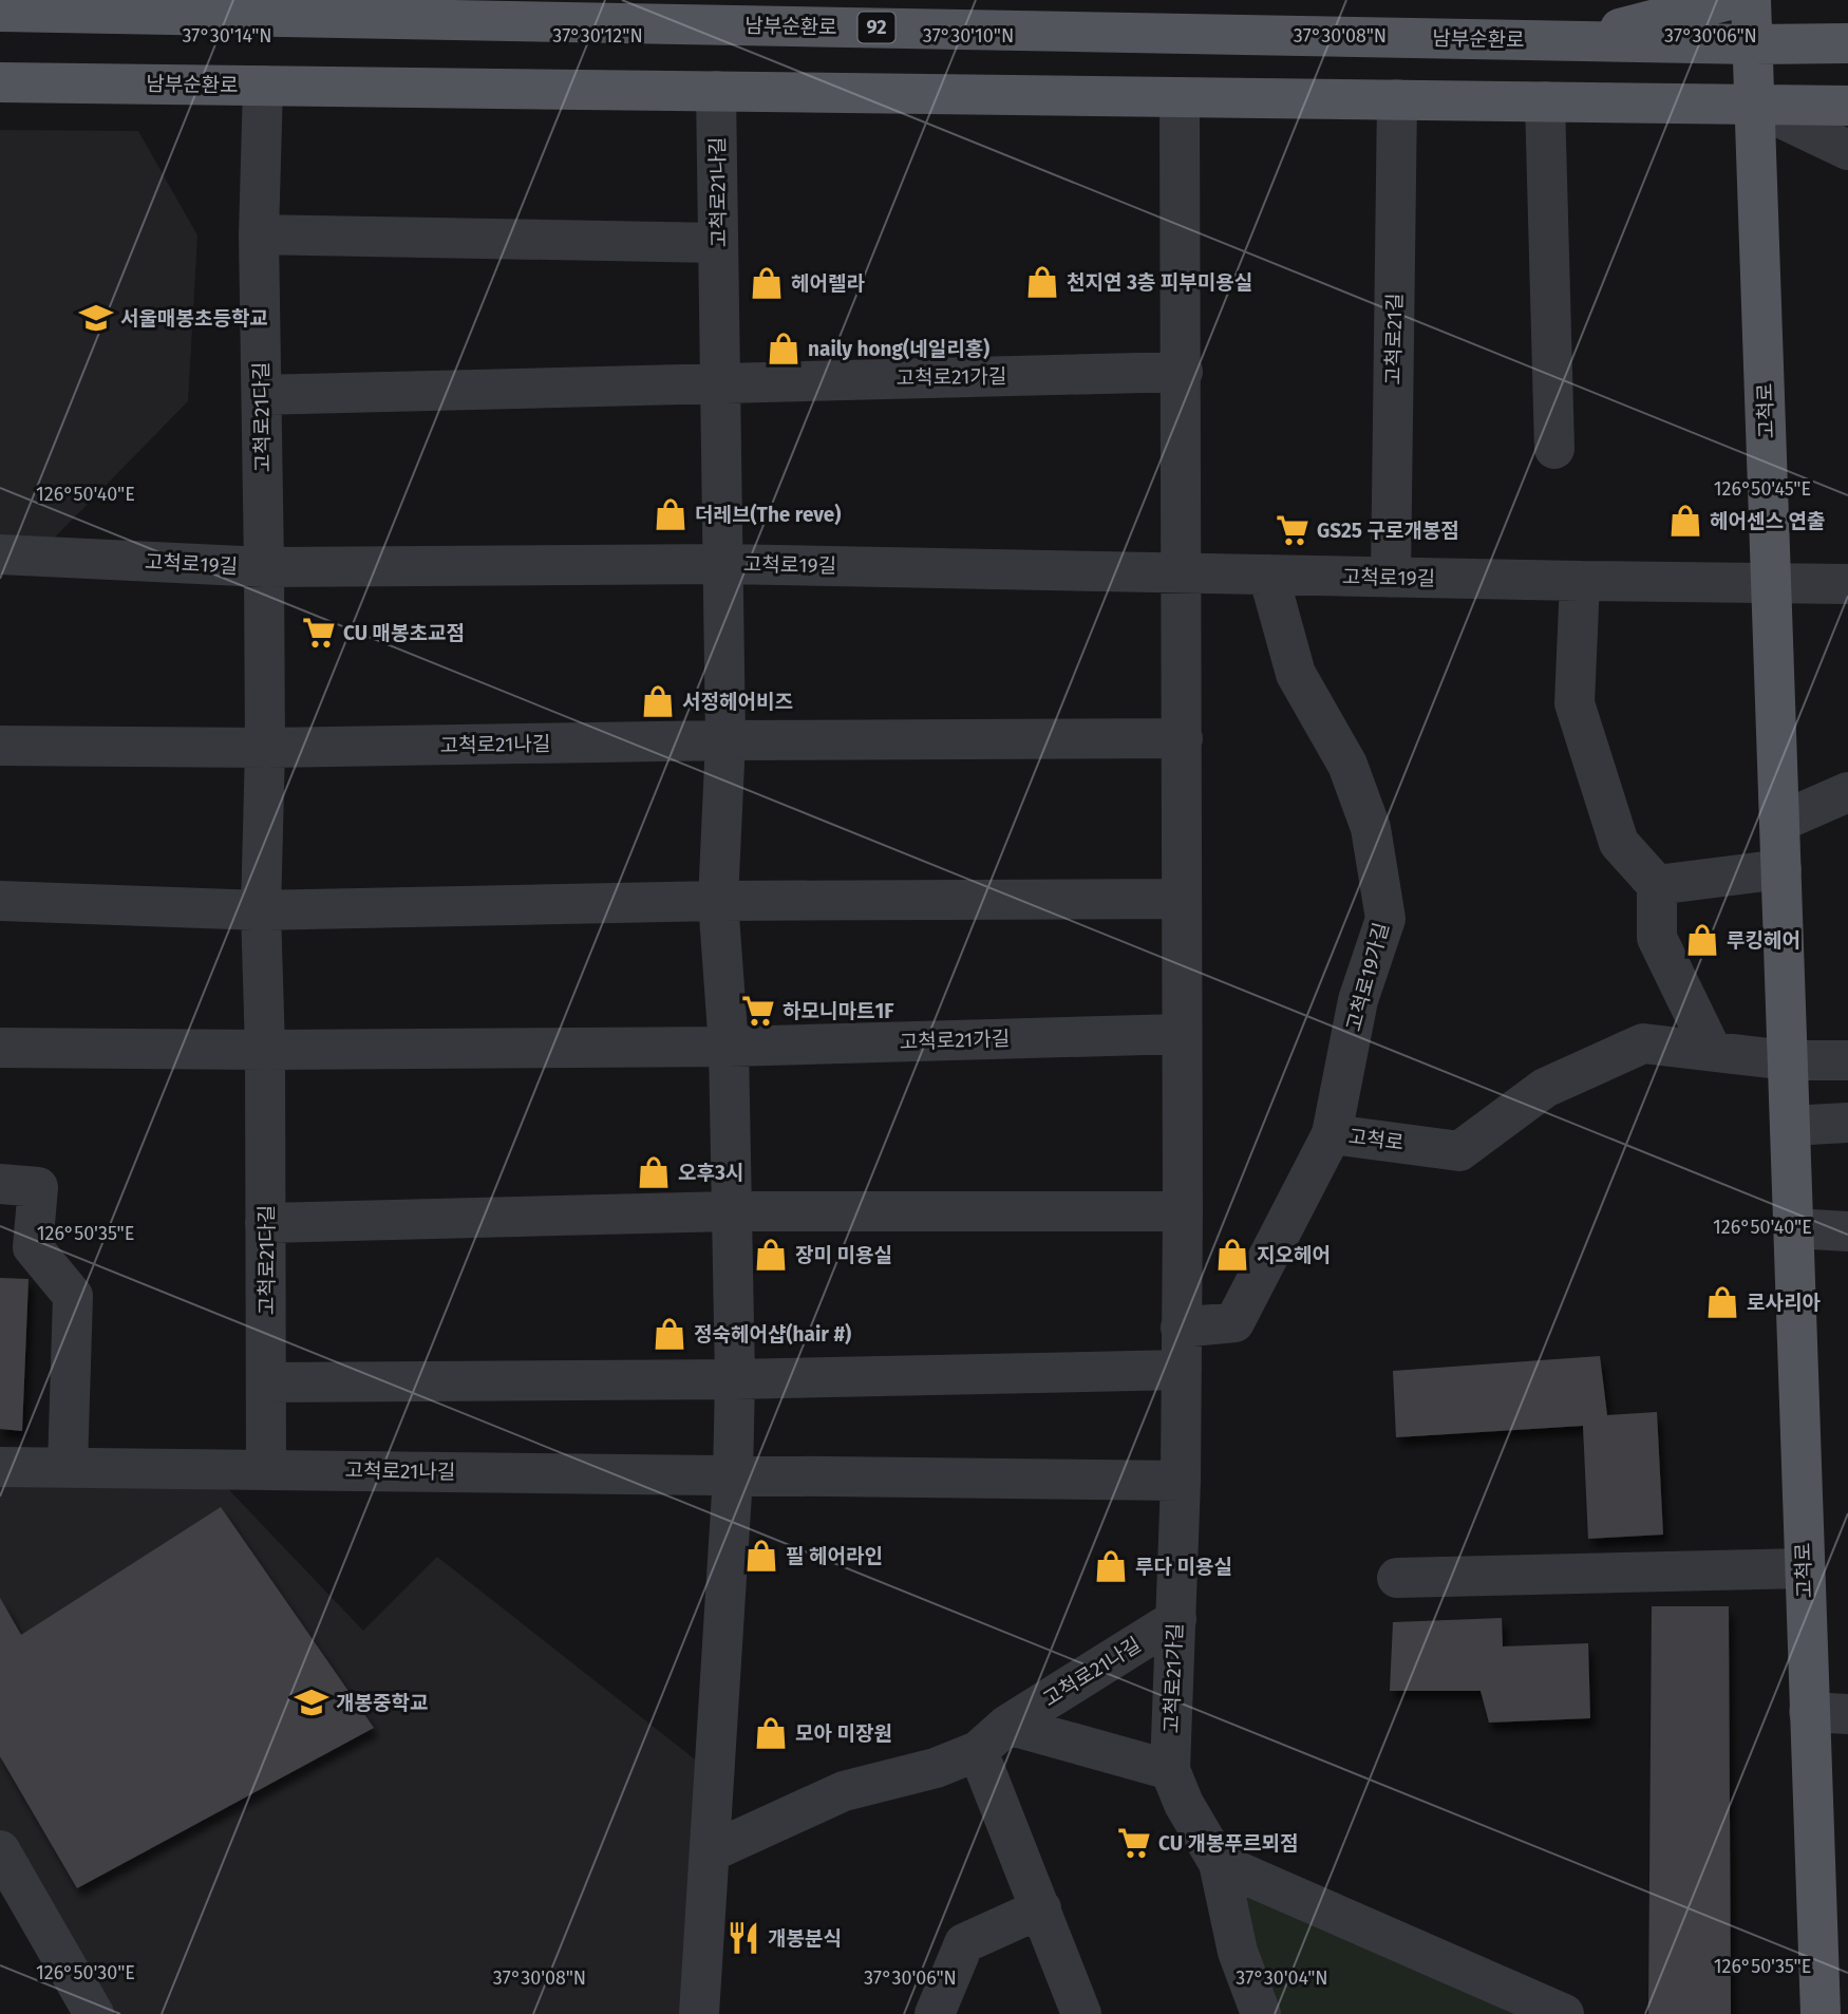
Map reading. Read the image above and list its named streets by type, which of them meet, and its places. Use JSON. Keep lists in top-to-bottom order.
{
  "streets": {
    "main road": ["남부순환로", "92", "고척로"],
    "street": [
      "고척로21나길",
      "고척로21길",
      "고척로21가길",
      "고척로21다길",
      "고척로19길",
      "고척로19가길"
    ]
  },
  "crossings": [
    ["남부순환로", "고척로21나길"],
    ["남부순환로", "고척로21길"],
    ["남부순환로", "고척로21가길"],
    ["남부순환로", "고척로"],
    ["남부순환로", "고척로21다길"],
    ["고척로21나길", "고척로21가길"],
    ["고척로21나길", "고척로21다길"],
    ["고척로21나길", "고척로19길"],
    ["고척로21길", "고척로19길"],
    ["고척로21가길", "고척로19길"],
    ["고척로21가길", "고척로19가길"],
    ["고척로", "고척로19길"],
    ["고척로", "고척로19가길"],
    ["고척로21다길", "고척로19길"],
    ["고척로19길", "고척로19가길"]
  ],
  "places": {
    "shop": [
      "천지연 3층 피부미용실",
      "헤어렐라",
      "naily hong(네일리홍)",
      "더레브(The reve)",
      "헤어센스 연출",
      "서정헤어비즈",
      "루킹헤어",
      "오후3시",
      "장미 미용실",
      "지오헤어",
      "로사리아",
      "정숙헤어샵(hair #)",
      "필 헤어라인",
      "루다 미용실",
      "모아 미장원"
    ],
    "school or university": ["서울매봉초등학교", "개봉중학교"],
    "supermarket": [
      "GS25 구로개봉점",
      "CU 매봉초교점",
      "하모니마트1F",
      "CU 개봉푸르뫼점"
    ],
    "restaurant": ["개봉분식"]
  },
  "coordinates": [
    "37°30'10\"N",
    "37°30'06\"N",
    "37°30'14\"N",
    "37°30'12\"N",
    "37°30'08\"N",
    "126°50'45\"E",
    "126°50'40\"E",
    "126°50'35\"E",
    "126°50'30\"E",
    "37°30'04\"N"
  ]
}
